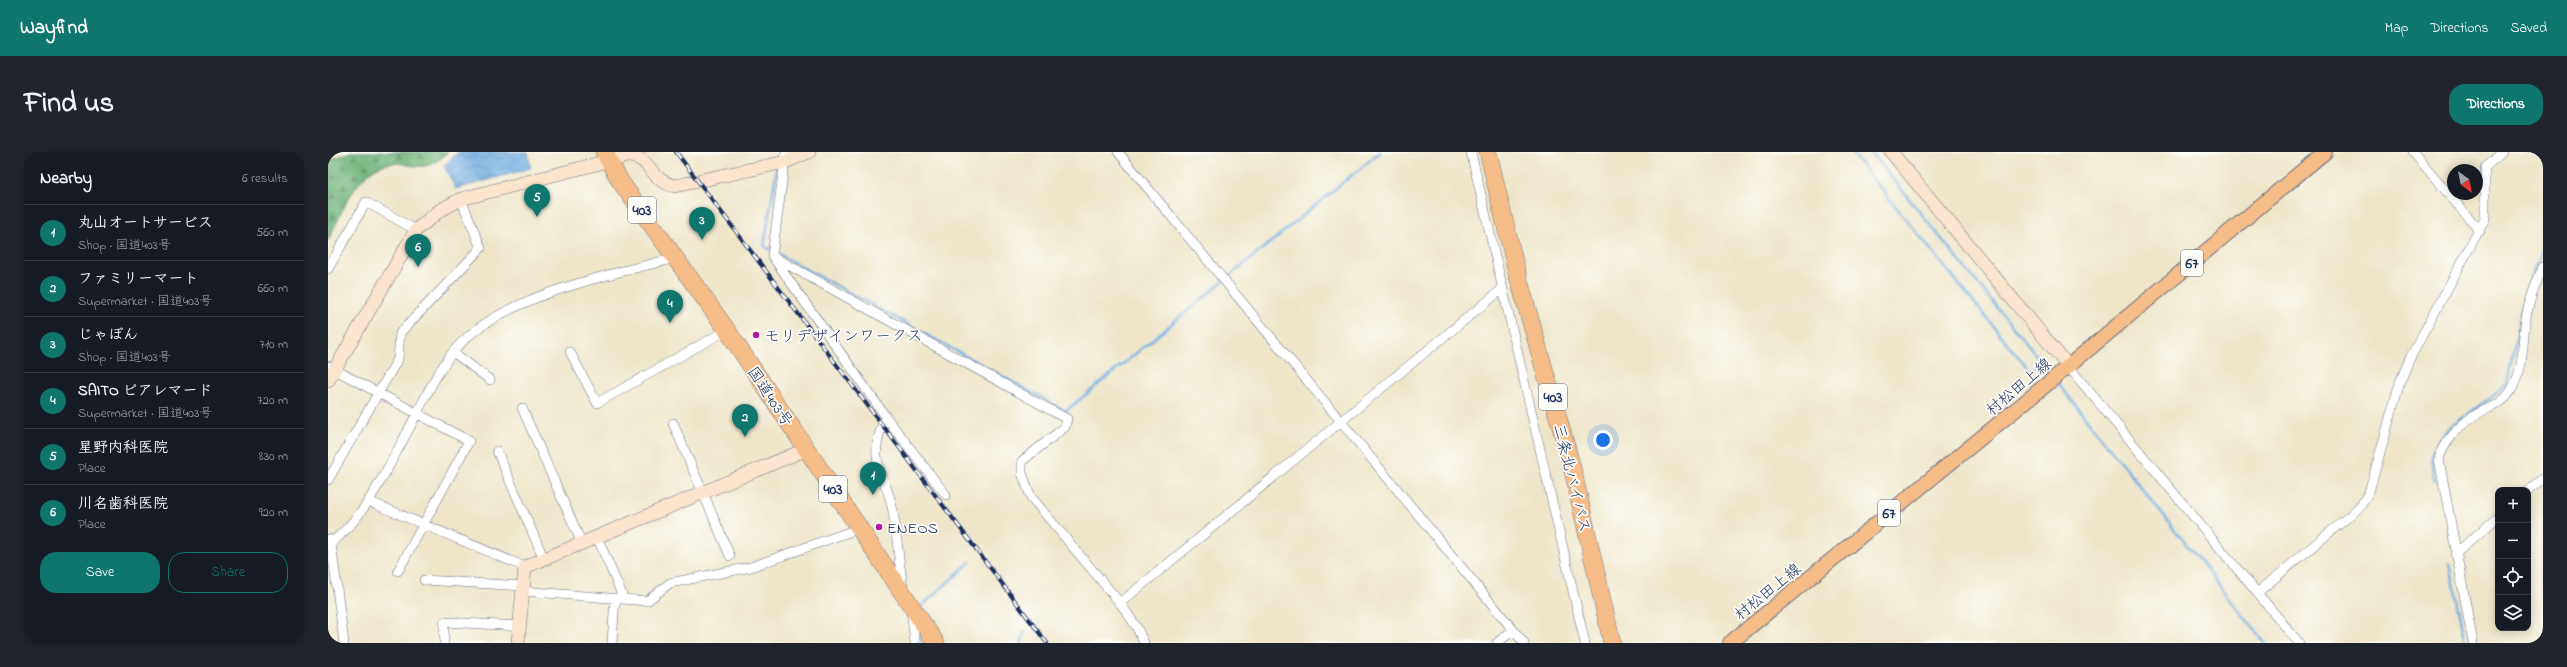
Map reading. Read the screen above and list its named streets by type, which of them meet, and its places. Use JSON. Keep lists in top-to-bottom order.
{
  "streets": {
    "highway": ["403", "国道403号", "三条北バイパス"],
    "main road": ["67", "村松田上線"]
  },
  "places": ["モリデザインワークス", "ENEOS"],
  "north": "bottom right",
  "page": {
    "header": "Wayfind",
    "nav": ["Map", "Directions", "Saved"],
    "title": "Find us",
    "buttons": [
      "Directions",
      ["Save", "Share"]
    ],
    "heading": ["Nearby", "6 results"],
    "pins": [
      "5",
      "3",
      "6",
      "4",
      "2",
      "1"
    ],
    "list": [
      {
        "mark": "1",
        "name": "丸山オートサービス",
        "note": "Shop · 国道403号",
        "value": "560 m"
      },
      {
        "mark": "2",
        "name": "ファミリーマート",
        "note": "Supermarket · 国道403号",
        "value": "660 m"
      },
      {
        "mark": "3",
        "name": "じゃぼん",
        "note": "Shop · 国道403号",
        "value": "710 m"
      },
      {
        "mark": "4",
        "name": "SAITO ピアレマード",
        "note": "Supermarket · 国道403号",
        "value": "720 m"
      },
      {
        "mark": "5",
        "name": "星野内科医院",
        "note": "Place",
        "value": "830 m"
      },
      {
        "mark": "6",
        "name": "川名歯科医院",
        "note": "Place",
        "value": "920 m"
      }
    ],
    "map_buttons": ["+", "−"]
  }
}
